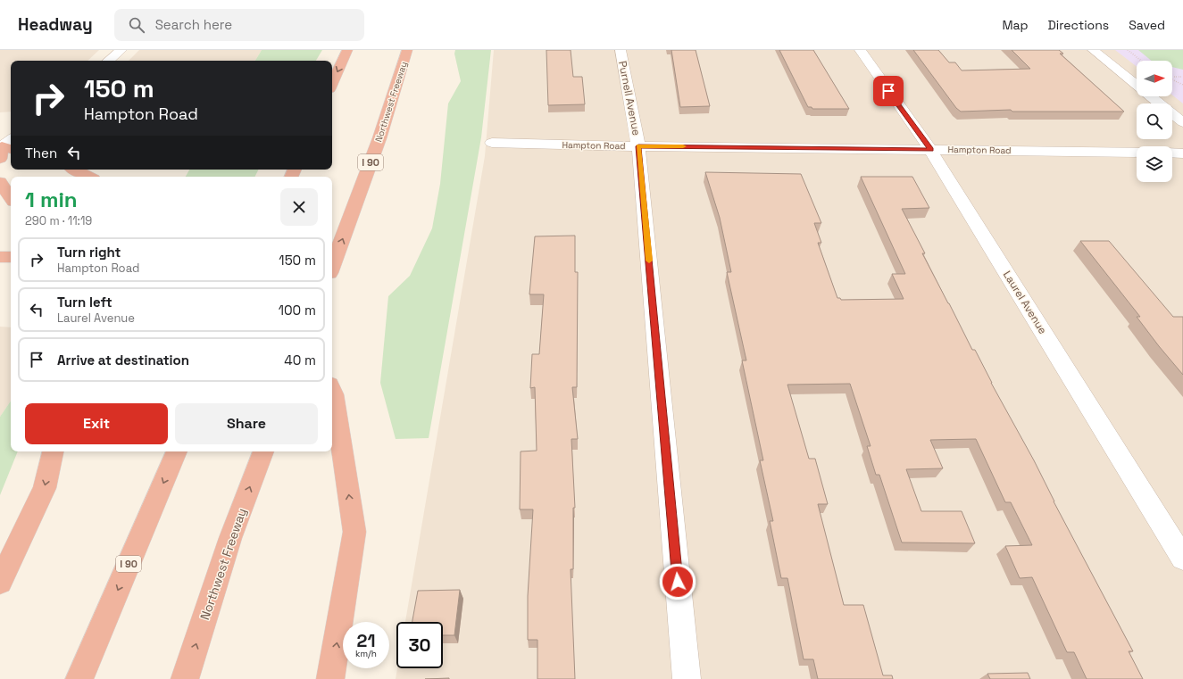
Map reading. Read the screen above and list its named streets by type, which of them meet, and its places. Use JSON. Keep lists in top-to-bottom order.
{
  "streets": {
    "highway": ["Northwest Freeway", "I 90"],
    "street": ["Purnell Avenue", "Hampton Road", "Laurel Avenue"]
  },
  "crossings": [
    ["Purnell Avenue", "Hampton Road"],
    ["Hampton Road", "Laurel Avenue"]
  ],
  "north": "right",
  "page": {
    "header": "Headway",
    "search": "Search here",
    "nav": ["Map", "Directions", "Saved"],
    "turn": ["150 m", "Hampton Road"],
    "then": "Then",
    "heading": ["1 min", "290 m · 11:19"],
    "list": [
      {
        "name": "Turn right",
        "note": "Hampton Road",
        "value": "150 m"
      },
      {
        "name": "Turn left",
        "note": "Laurel Avenue",
        "value": "100 m"
      },
      {
        "name": "Arrive at destination",
        "value": "40 m"
      }
    ],
    "buttons": ["Exit", "Share"],
    "speed": "21 km/h",
    "limit": "30"
  }
}
